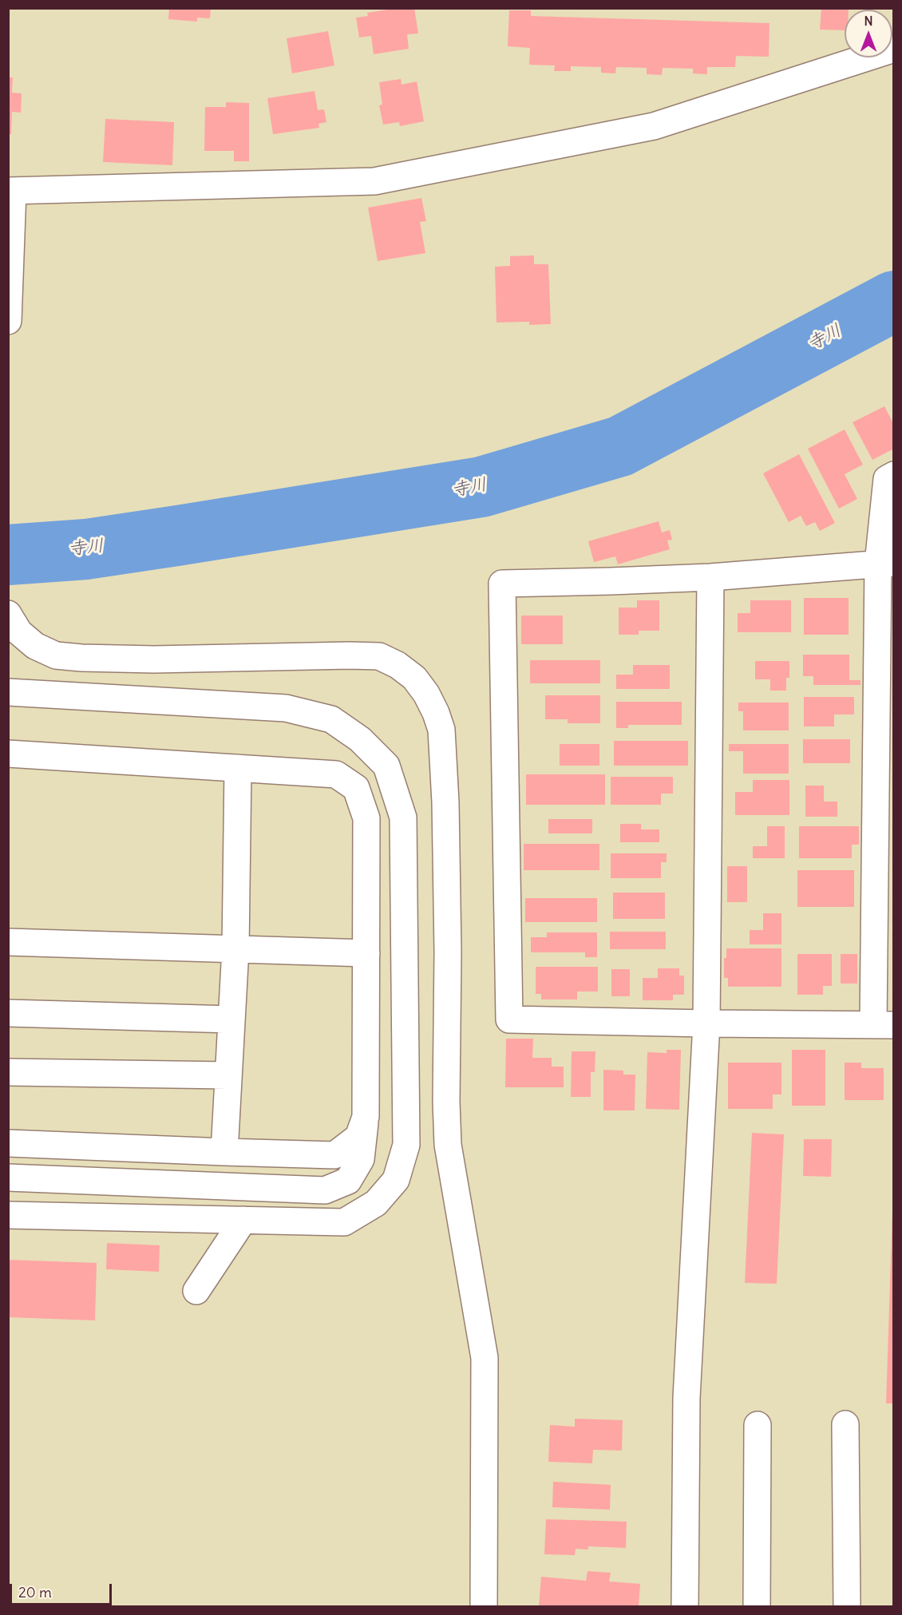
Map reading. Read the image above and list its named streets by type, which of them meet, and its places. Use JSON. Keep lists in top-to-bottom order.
{
  "water": ["寺川"],
  "scale_bar": "20 m",
  "north": "top"
}
